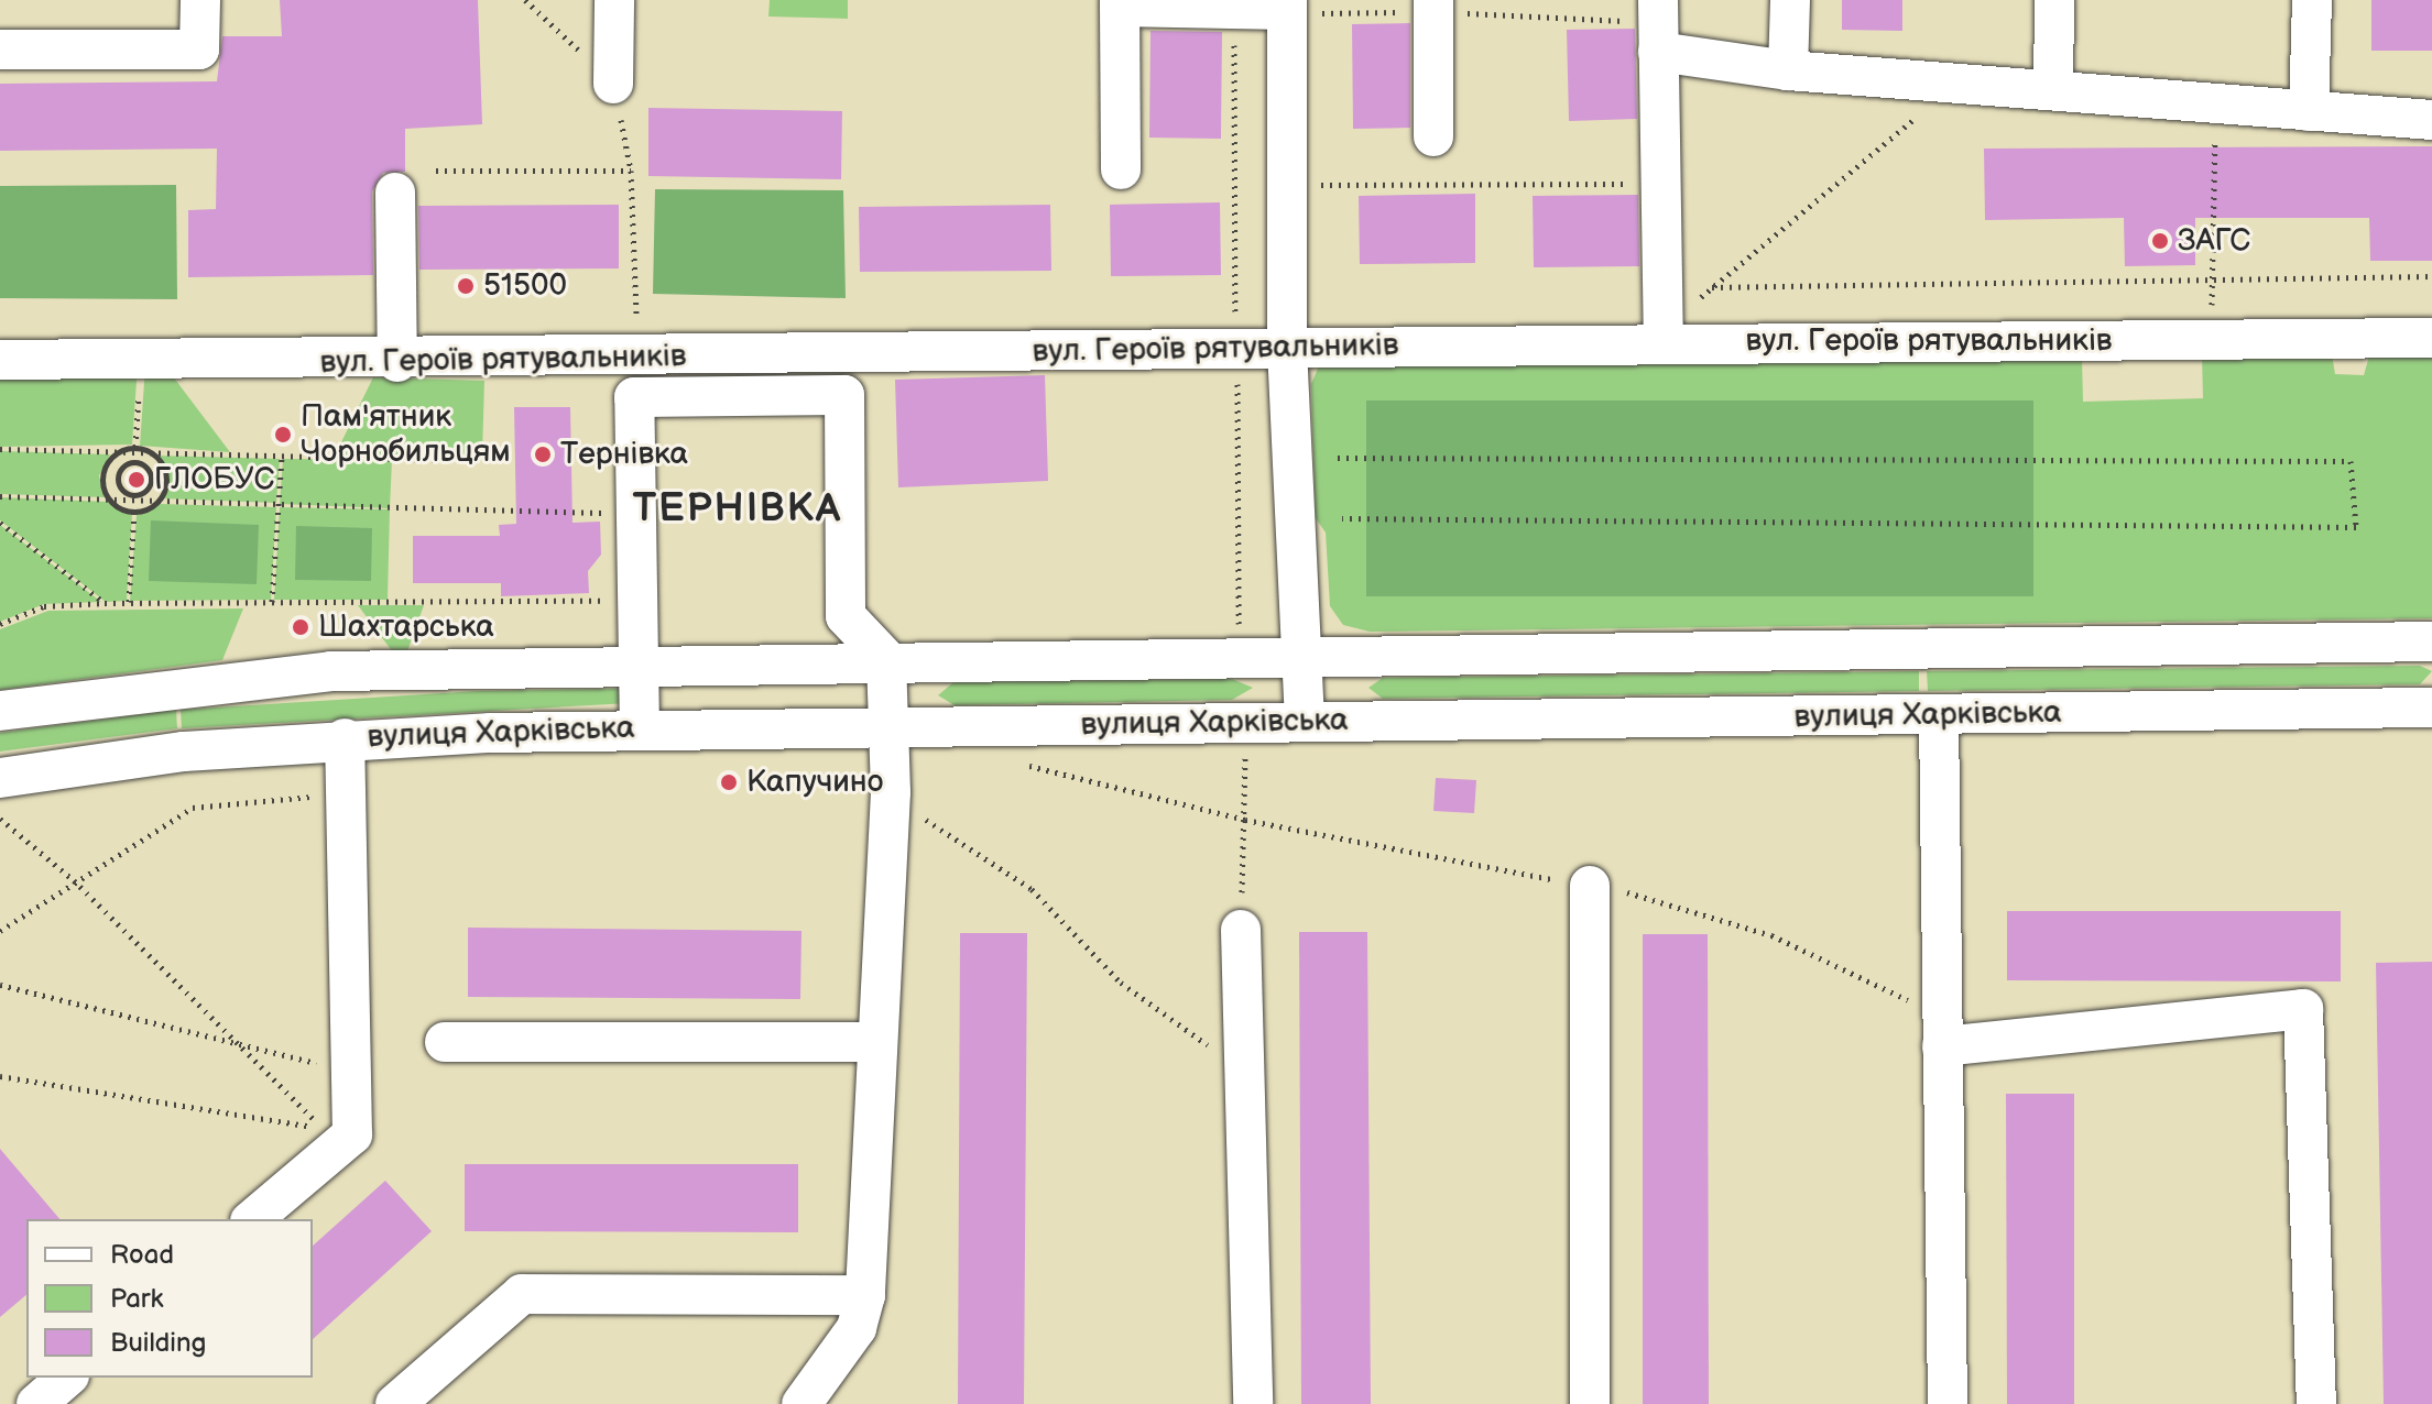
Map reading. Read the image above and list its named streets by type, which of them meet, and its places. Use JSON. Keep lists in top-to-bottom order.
{
  "streets": {
    "street": ["вул. Героїв рятувальників", "вулиця Харківська"]
  },
  "districts": ["ТЕРНІВКА"],
  "places": [
    "ЗАГС",
    "51500",
    "Пам'ятник Чорнобильцям",
    "Тернівка",
    "ГЛОБУС",
    "Шахтарська",
    "Капучино"
  ],
  "legend": ["Road", "Park", "Building"]
}
